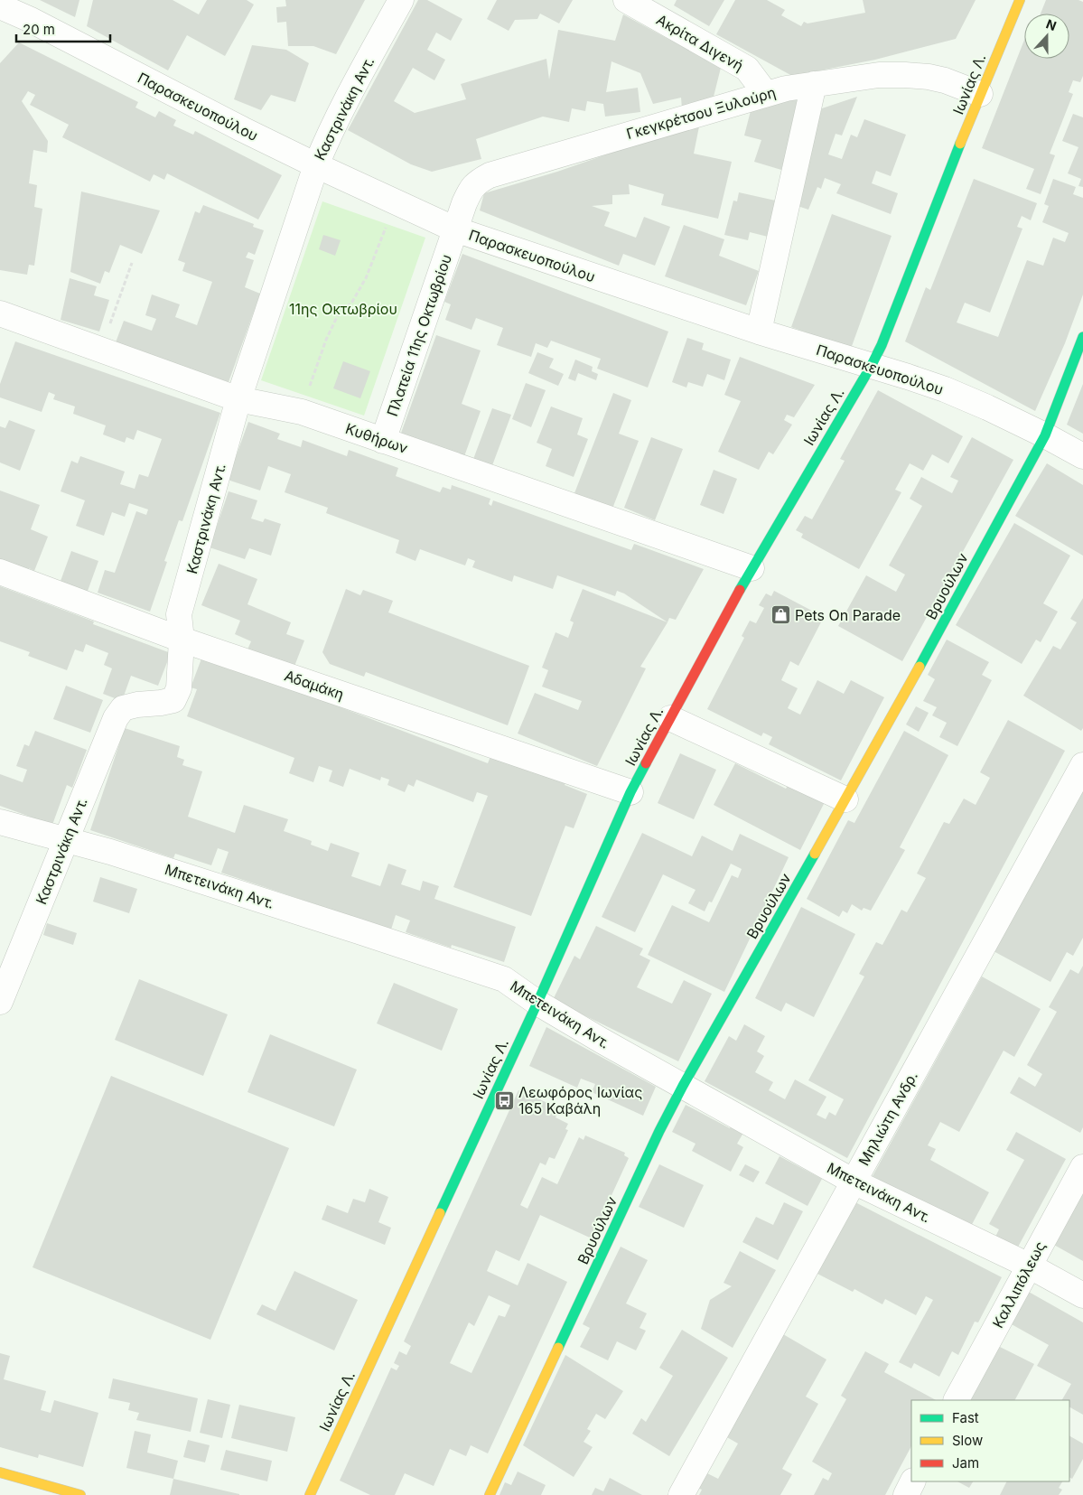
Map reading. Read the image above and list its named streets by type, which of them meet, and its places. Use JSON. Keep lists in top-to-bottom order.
{
  "streets": {
    "street": [
      "Ακρίτα Διγενή",
      "Ιωνίας Λ.",
      "Παρασκευοπούλου",
      "Καστρινάκη Αντ.",
      "Γκεγκρέτσου Ξυλούρη",
      "Πλατεία 11ης Οκτωβρίου",
      "Κυθήρων",
      "Βρυούλων",
      "Αδαμάκη",
      "Μπετεινάκη Αντ.",
      "Μηλιώτη Ανδρ.",
      "Καλλιπόλεως"
    ]
  },
  "crossings": [
    ["Ακρίτα Διγενή", "Γκεγκρέτσου Ξυλούρη"],
    ["Ιωνίας Λ.", "Παρασκευοπούλου"],
    ["Ιωνίας Λ.", "Γκεγκρέτσου Ξυλούρη"],
    ["Ιωνίας Λ.", "Κυθήρων"],
    ["Ιωνίας Λ.", "Αδαμάκη"],
    ["Ιωνίας Λ.", "Μπετεινάκη Αντ."],
    ["Παρασκευοπούλου", "Καστρινάκη Αντ."],
    ["Παρασκευοπούλου", "Γκεγκρέτσου Ξυλούρη"],
    ["Παρασκευοπούλου", "Πλατεία 11ης Οκτωβρίου"],
    ["Παρασκευοπούλου", "Βρυούλων"],
    ["Καστρινάκη Αντ.", "Κυθήρων"],
    ["Καστρινάκη Αντ.", "Αδαμάκη"],
    ["Καστρινάκη Αντ.", "Μπετεινάκη Αντ."],
    ["Γκεγκρέτσου Ξυλούρη", "Πλατεία 11ης Οκτωβρίου"],
    ["Πλατεία 11ης Οκτωβρίου", "Κυθήρων"],
    ["Βρυούλων", "Μπετεινάκη Αντ."],
    ["Μπετεινάκη Αντ.", "Μηλιώτη Ανδρ."],
    ["Μπετεινάκη Αντ.", "Καλλιπόλεως"]
  ],
  "parks": ["11ης Οκτωβρίου"],
  "places": {
    "shop": ["Pets On Parade"],
    "bus stop": ["Λεωφόρος Ιωνίας 165 Καβάλη"]
  },
  "legend": ["Fast", "Slow", "Jam"],
  "scale_bar": "20 m",
  "north": "top"
}
